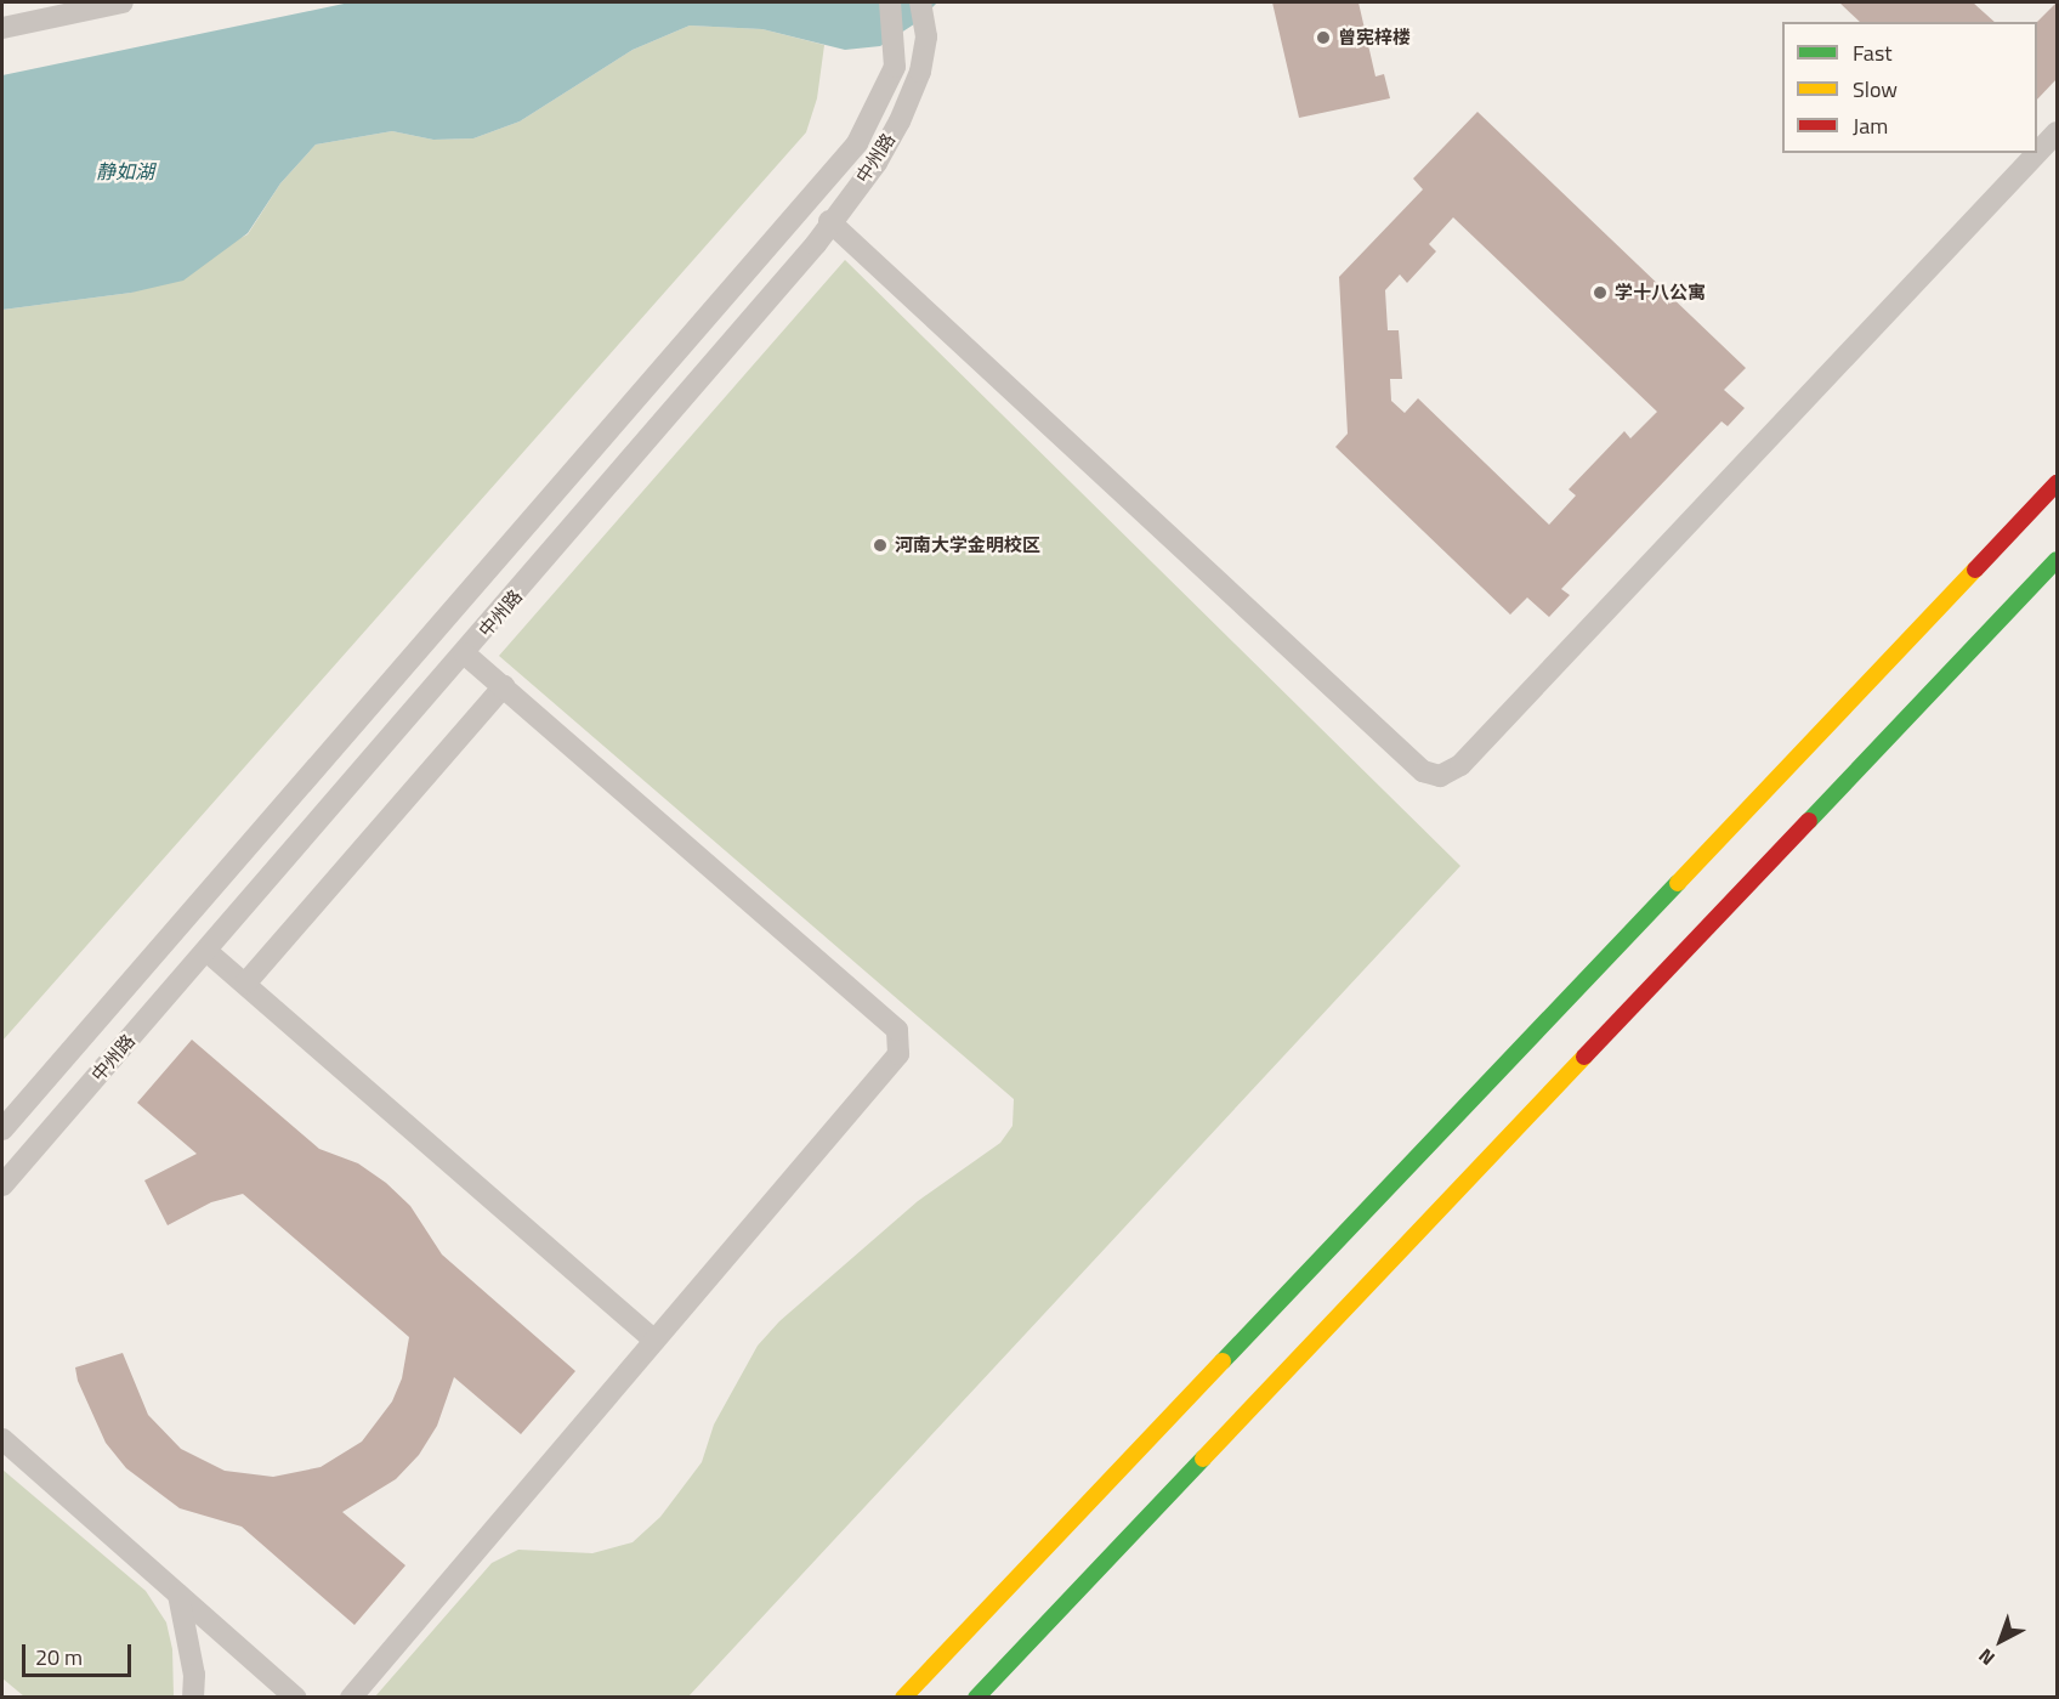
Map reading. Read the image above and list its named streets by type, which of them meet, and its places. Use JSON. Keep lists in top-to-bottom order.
{
  "streets": {
    "lane": ["中州路"]
  },
  "water": ["静如湖"],
  "places": ["曾宪梓楼", "学十八公寓", "河南大学金明校区"],
  "legend": ["Fast", "Slow", "Jam"],
  "scale_bar": "20 m",
  "north": "bottom left"
}
